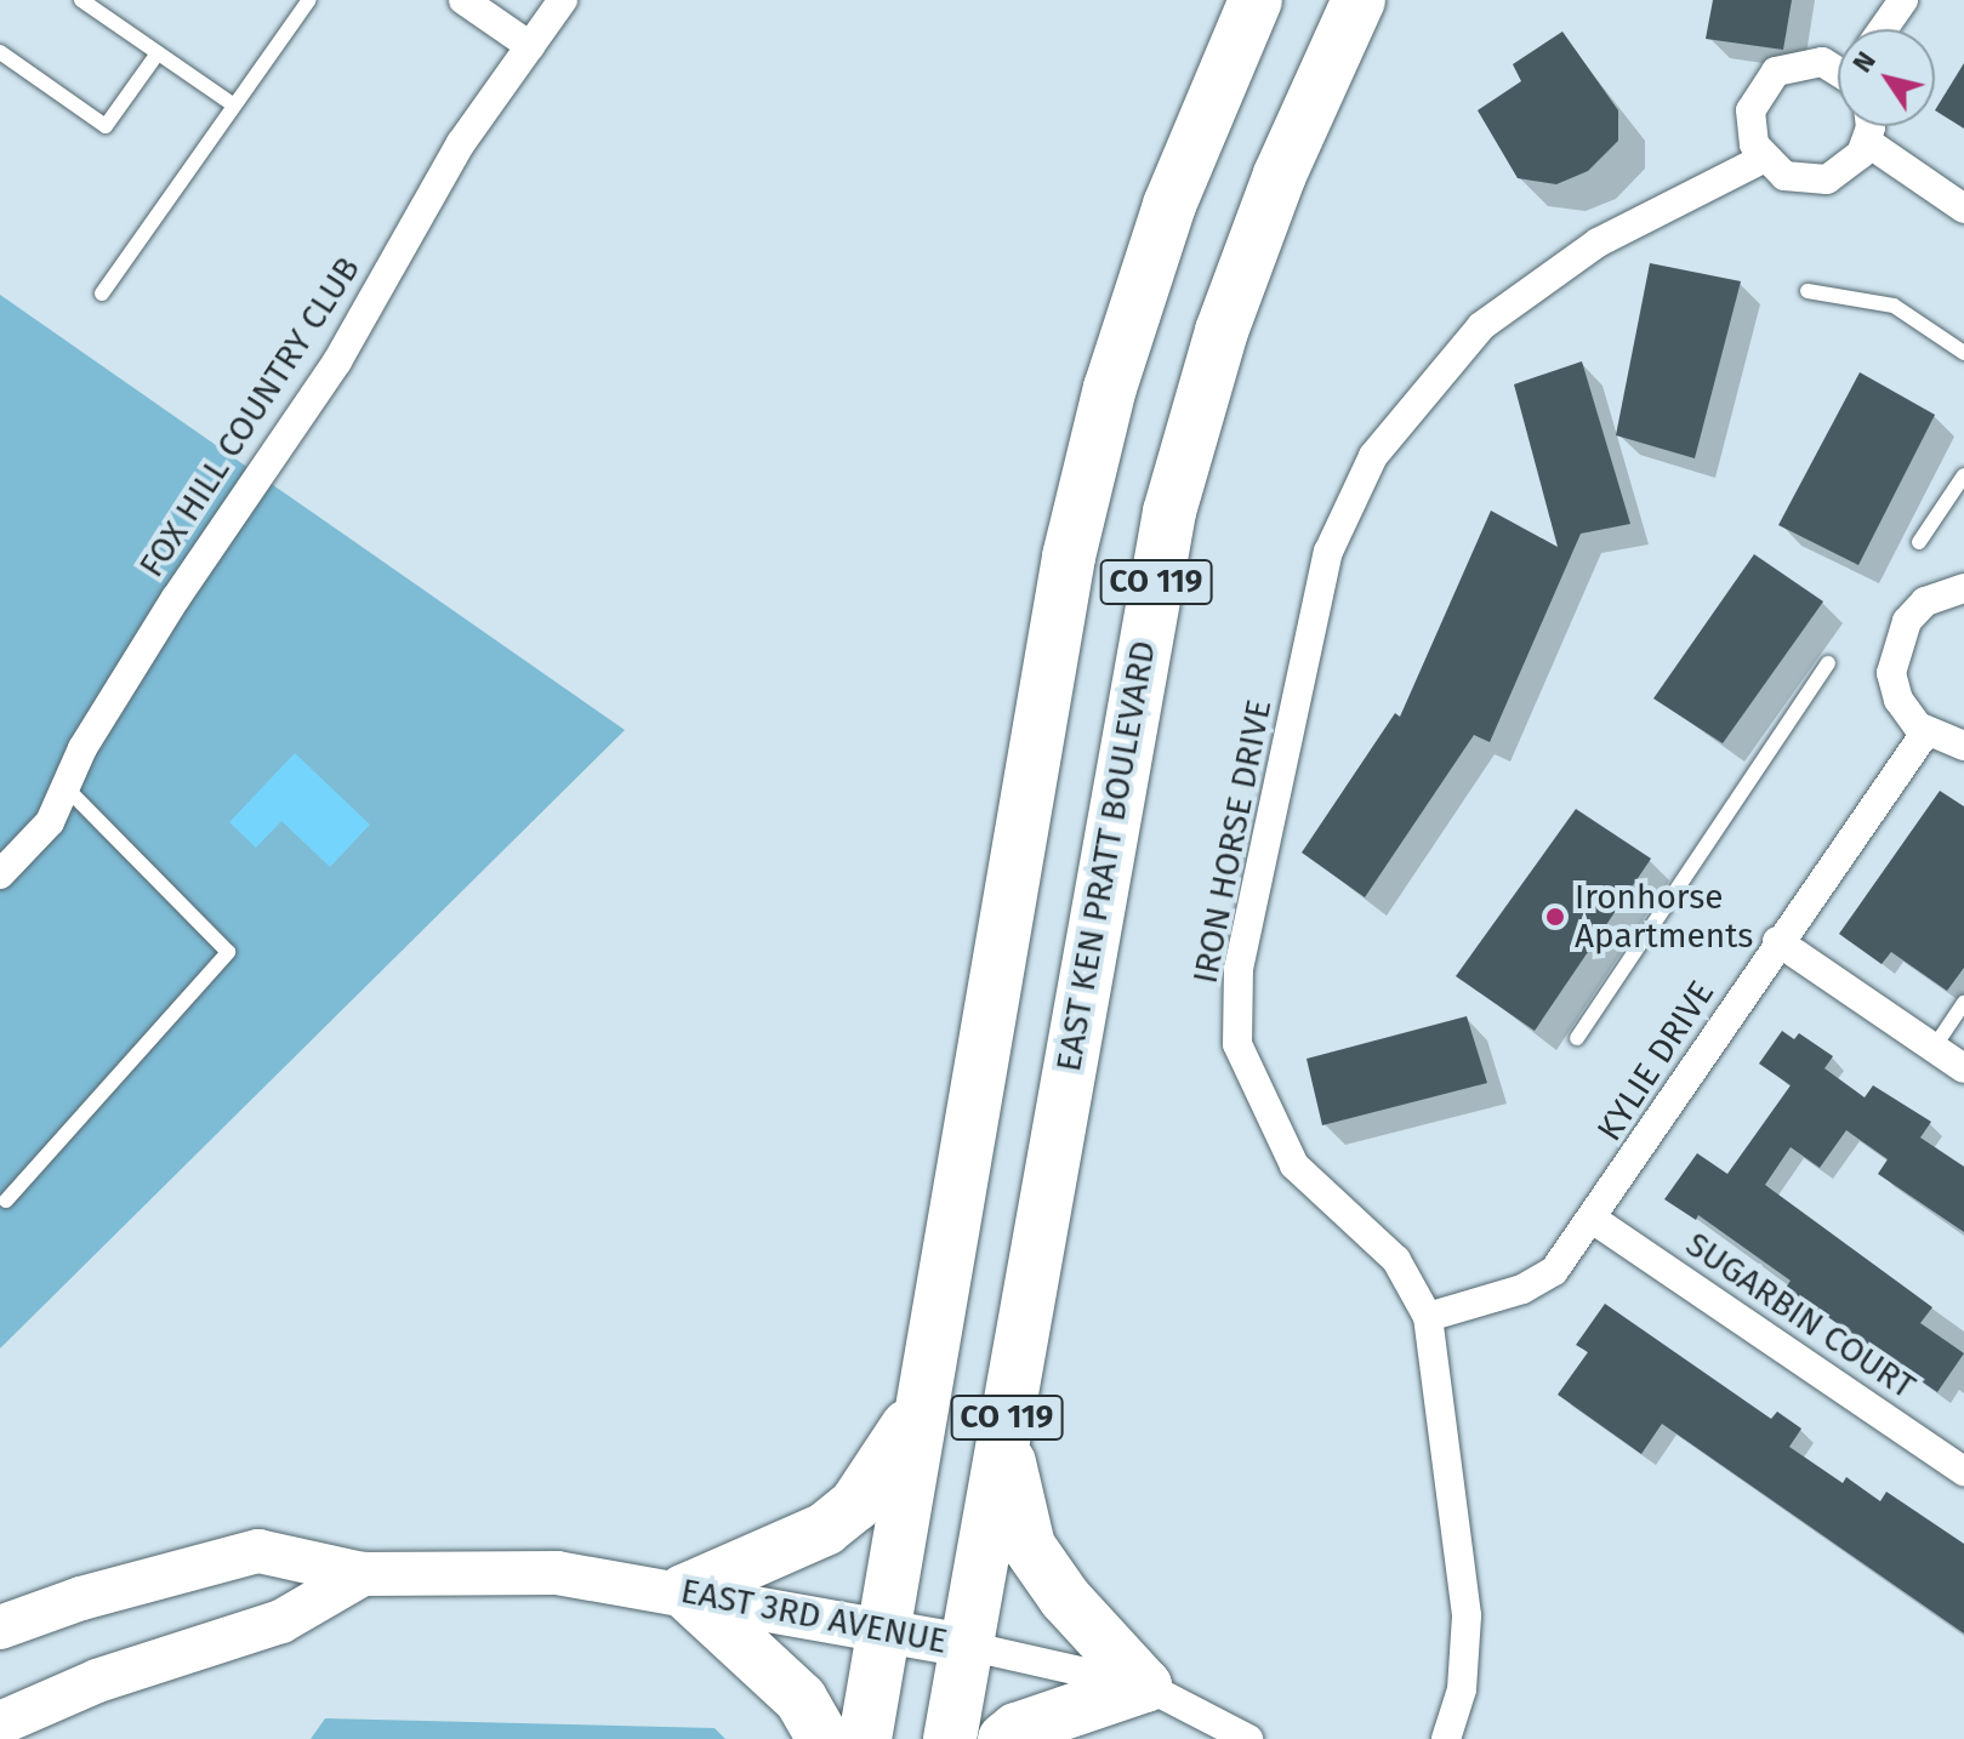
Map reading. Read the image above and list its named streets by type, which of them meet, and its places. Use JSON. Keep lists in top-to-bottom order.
{
  "streets": {
    "highway": ["CO 119", "EAST KEN PRATT BOULEVARD"],
    "main road": ["EAST 3RD AVENUE"],
    "street": [
      "FOX HILL COUNTRY CLUB",
      "IRON HORSE DRIVE",
      "KYLIE DRIVE",
      "SUGARBIN COURT"
    ]
  },
  "crossings": [
    ["CO 119", "EAST 3RD AVENUE"],
    ["IRON HORSE DRIVE", "KYLIE DRIVE"],
    ["EAST KEN PRATT BOULEVARD", "EAST 3RD AVENUE"],
    ["KYLIE DRIVE", "SUGARBIN COURT"]
  ],
  "places": ["Ironhorse Apartments"],
  "north": "top left"
}
